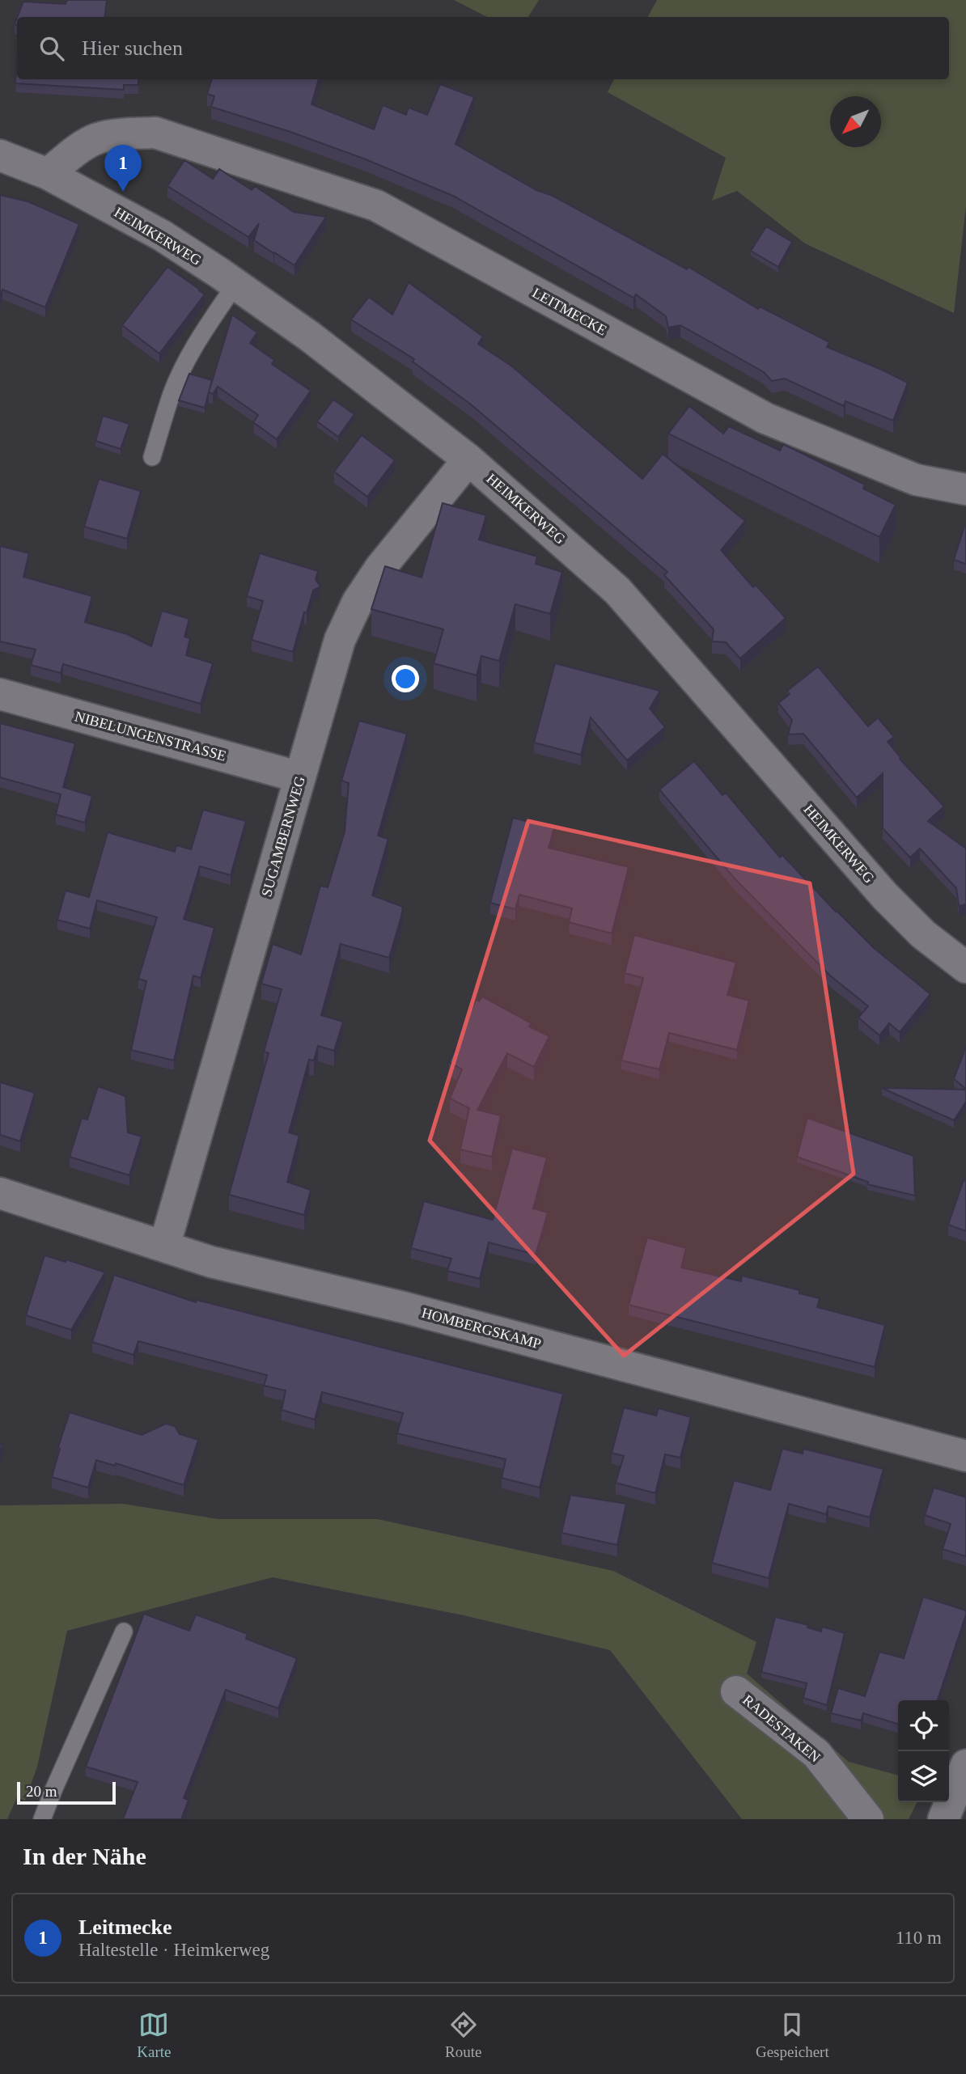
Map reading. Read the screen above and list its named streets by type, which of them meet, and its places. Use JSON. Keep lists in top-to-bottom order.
{
  "streets": {
    "street": [
      "HEIMKERWEG",
      "LEITMECKE",
      "NIBELUNGENSTRASSE",
      "SUGAMBERNWEG",
      "HOMBERGSKAMP",
      "RADESTAKEN"
    ]
  },
  "crossings": [
    ["HEIMKERWEG", "LEITMECKE"],
    ["HEIMKERWEG", "SUGAMBERNWEG"],
    ["NIBELUNGENSTRASSE", "SUGAMBERNWEG"],
    ["SUGAMBERNWEG", "HOMBERGSKAMP"]
  ],
  "scale_bar": "20 m",
  "north": "bottom left",
  "page": {
    "search": "Hier suchen",
    "pins": "1",
    "scale": "20 m",
    "heading": "In der Nähe",
    "list": [
      {
        "mark": "1",
        "name": "Leitmecke",
        "note": "Haltestelle · Heimkerweg",
        "value": "110 m"
      }
    ],
    "nav": ["Karte", "Route", "Gespeichert"]
  }
}
